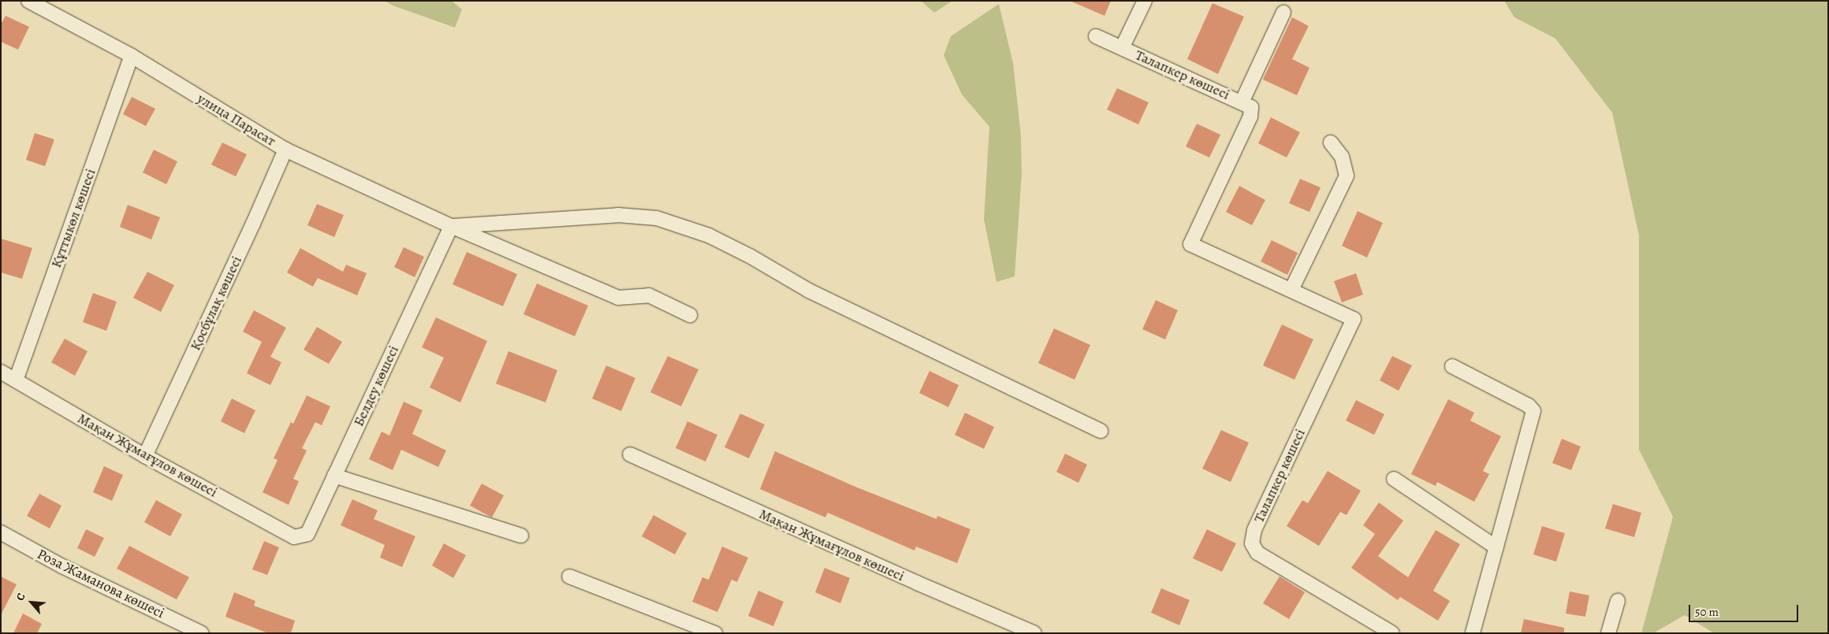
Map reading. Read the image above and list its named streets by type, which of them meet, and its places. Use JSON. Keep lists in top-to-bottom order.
{
  "streets": {
    "street": [
      "Талапкер көшесі",
      "улица Парасат",
      "Құттыкөл көшесі",
      "Қосбұлақ көшесі",
      "Белдеу көшесі",
      "Мақан Жұмағұлов көшесі",
      "Роза Жаманова көшесі"
    ]
  },
  "crossings": [
    ["улица Парасат", "Құттыкөл көшесі"],
    ["улица Парасат", "Қосбұлақ көшесі"],
    ["улица Парасат", "Белдеу көшесі"],
    ["Құттыкөл көшесі", "Мақан Жұмағұлов көшесі"],
    ["Қосбұлақ көшесі", "Мақан Жұмағұлов көшесі"],
    ["Белдеу көшесі", "Мақан Жұмағұлов көшесі"]
  ],
  "scale_bar": "50 m",
  "north": "top left"
}
